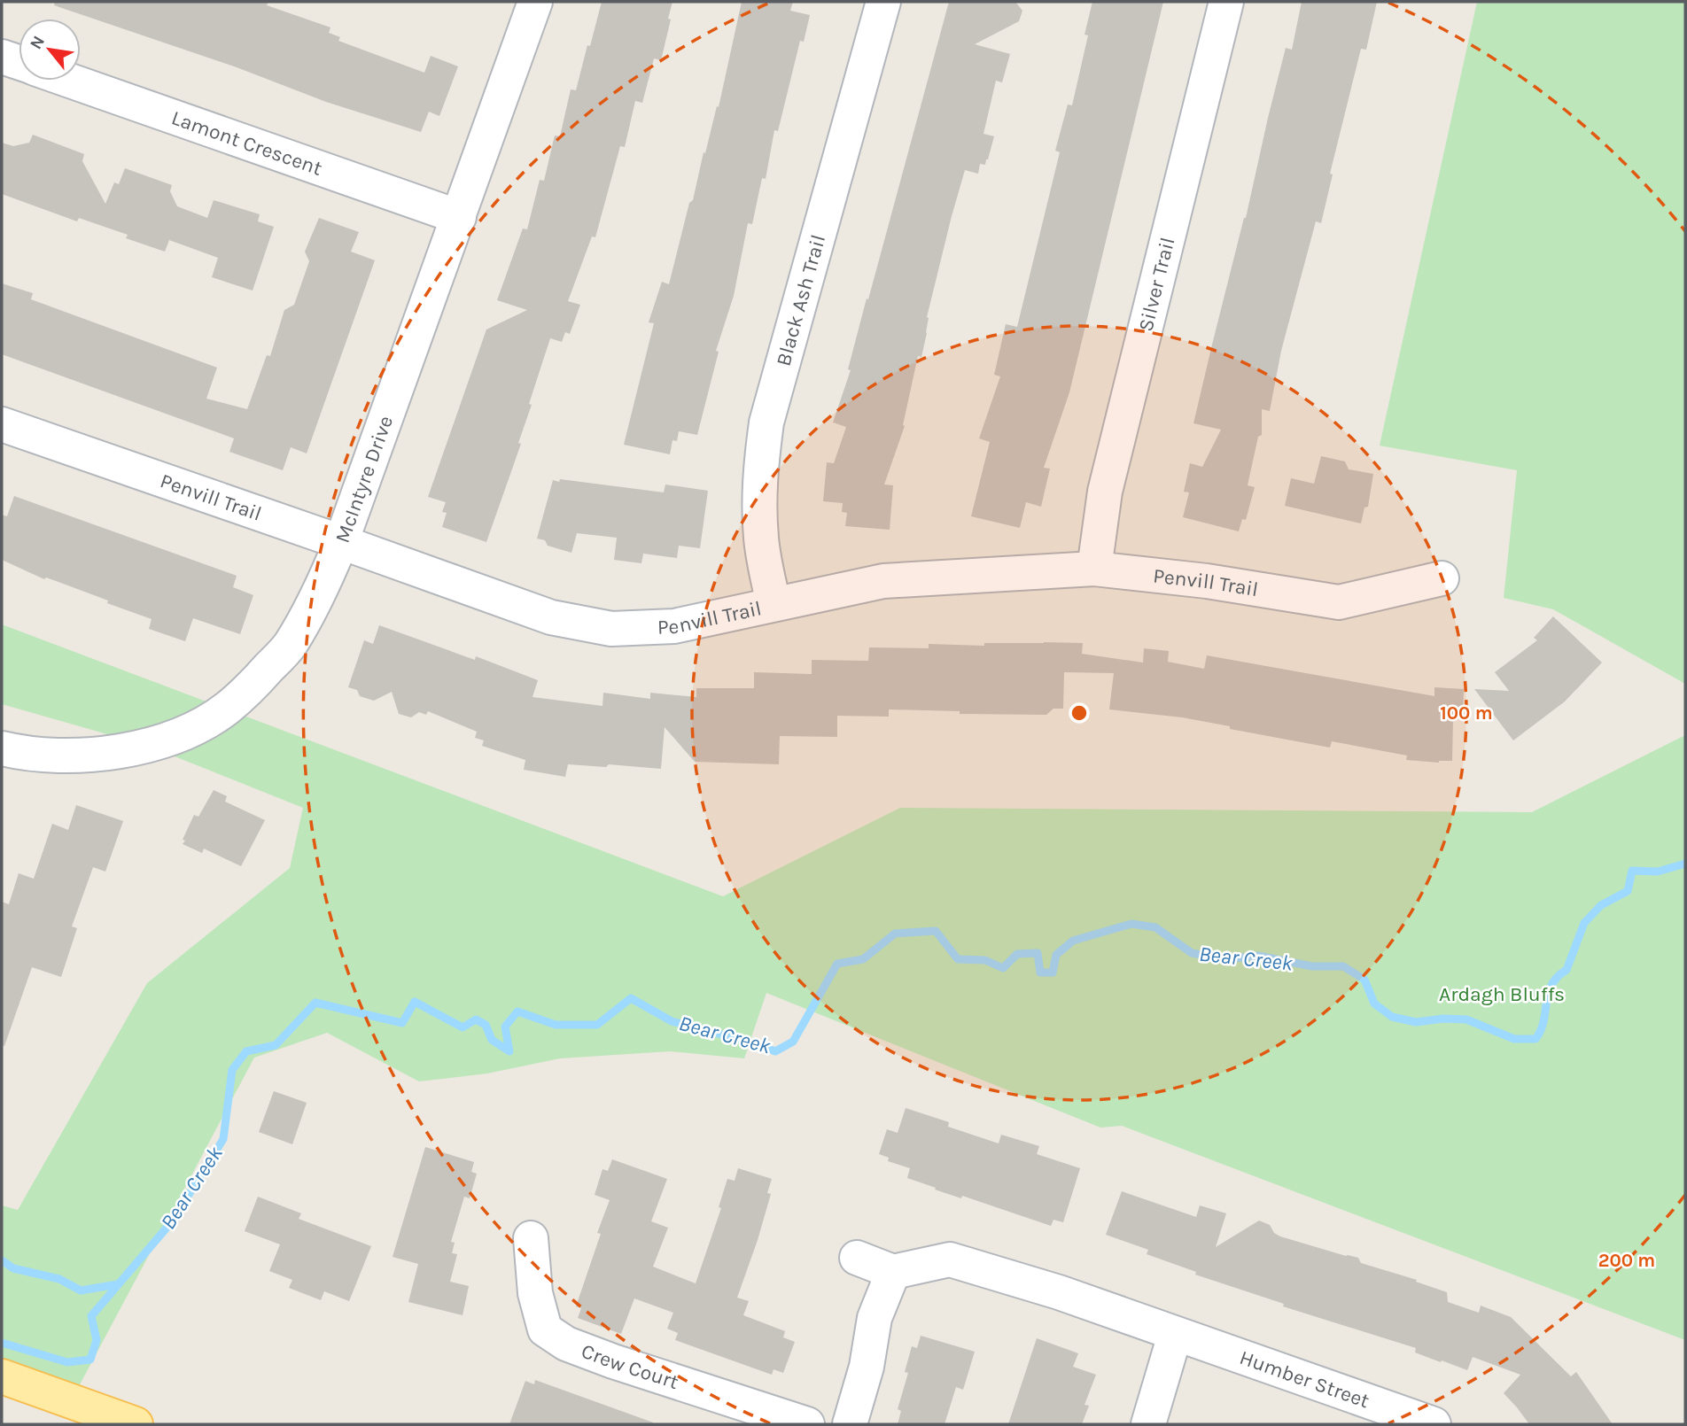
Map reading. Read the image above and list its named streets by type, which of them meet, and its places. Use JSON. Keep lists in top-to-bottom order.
{
  "streets": {
    "street": [
      "Lamont Crescent",
      "Silver Trail",
      "Black Ash Trail",
      "McIntyre Drive",
      "Penvill Trail",
      "Crew Court",
      "Humber Street"
    ]
  },
  "crossings": [
    ["Lamont Crescent", "McIntyre Drive"],
    ["Silver Trail", "Penvill Trail"],
    ["Black Ash Trail", "Penvill Trail"],
    ["McIntyre Drive", "Penvill Trail"]
  ],
  "water": ["Bear Creek"],
  "parks": ["Ardagh Bluffs"],
  "north": "top left",
  "rings": ["100 m", "200 m"]
}
